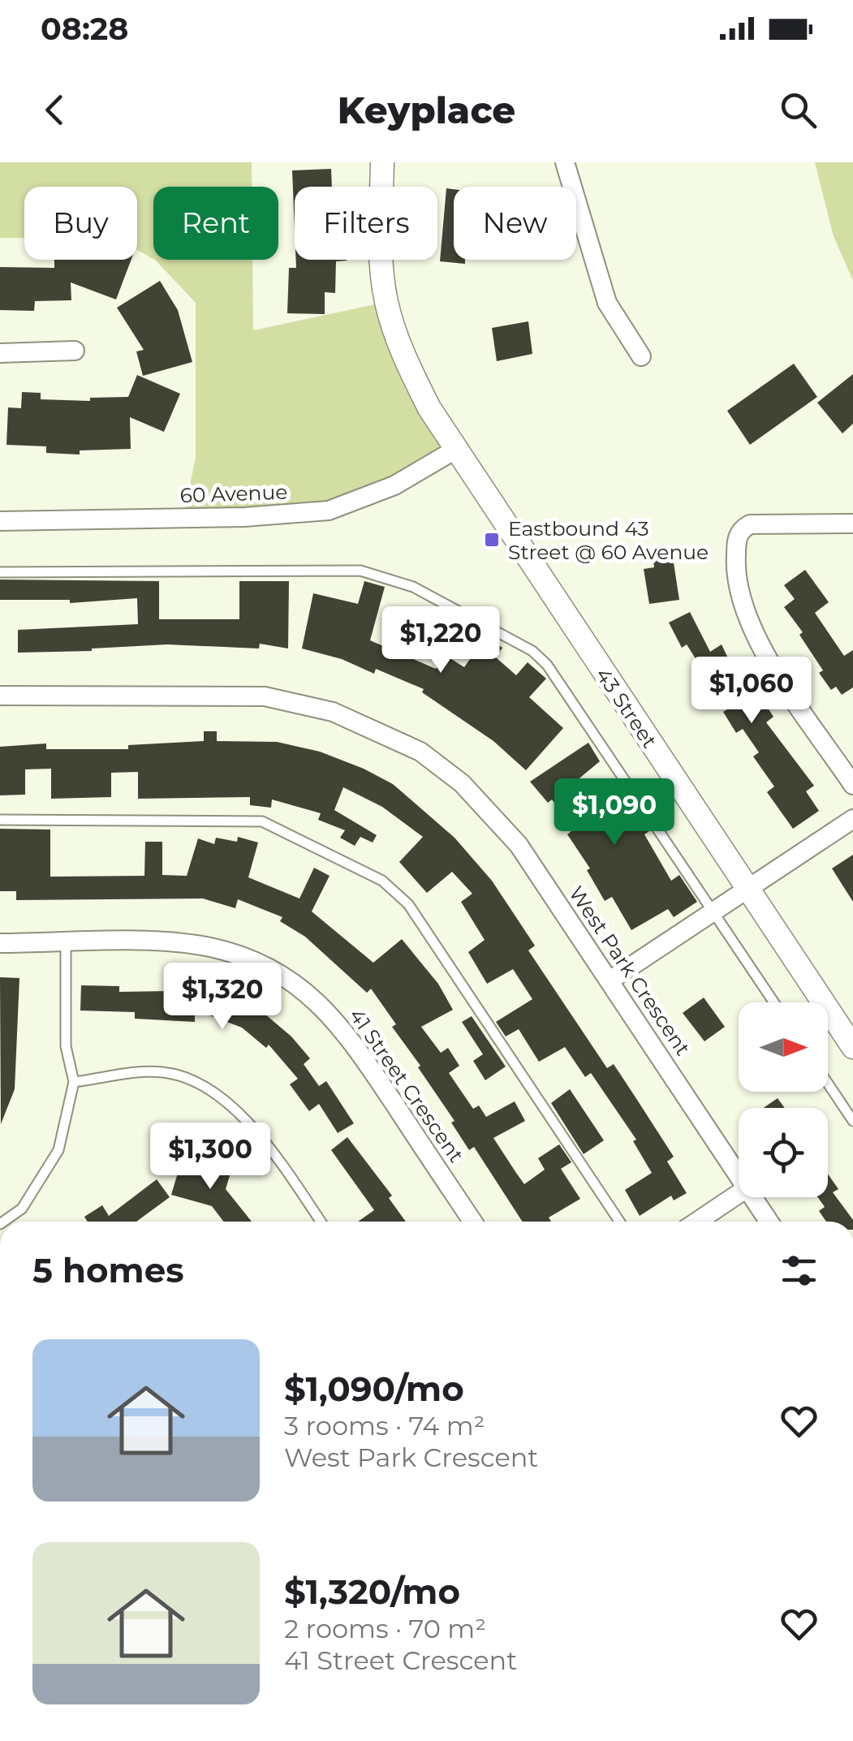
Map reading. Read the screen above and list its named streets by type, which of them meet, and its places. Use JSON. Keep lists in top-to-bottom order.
{
  "streets": {
    "street": [
      "60 Avenue",
      "43 Street",
      "West Park Crescent",
      "41 Street Crescent"
    ]
  },
  "crossings": [
    ["60 Avenue", "43 Street"]
  ],
  "places": {
    "transit": ["Eastbound 43 Street @ 60 Avenue"]
  },
  "north": "right",
  "page": {
    "status": "08:28",
    "header": "Keyplace",
    "chip": [
      "Buy",
      "Rent",
      "Filters",
      "New"
    ],
    "price": [
      "$1,220",
      "$1,060",
      "$1,090",
      "$1,320",
      "$1,300"
    ],
    "heading": "5 homes",
    "list": [
      {
        "name": "$1,090/mo",
        "note": "3 rooms · 74 m² · West Park Crescent"
      },
      {
        "name": "$1,320/mo",
        "note": "2 rooms · 70 m² · 41 Street Crescent"
      }
    ]
  }
}
